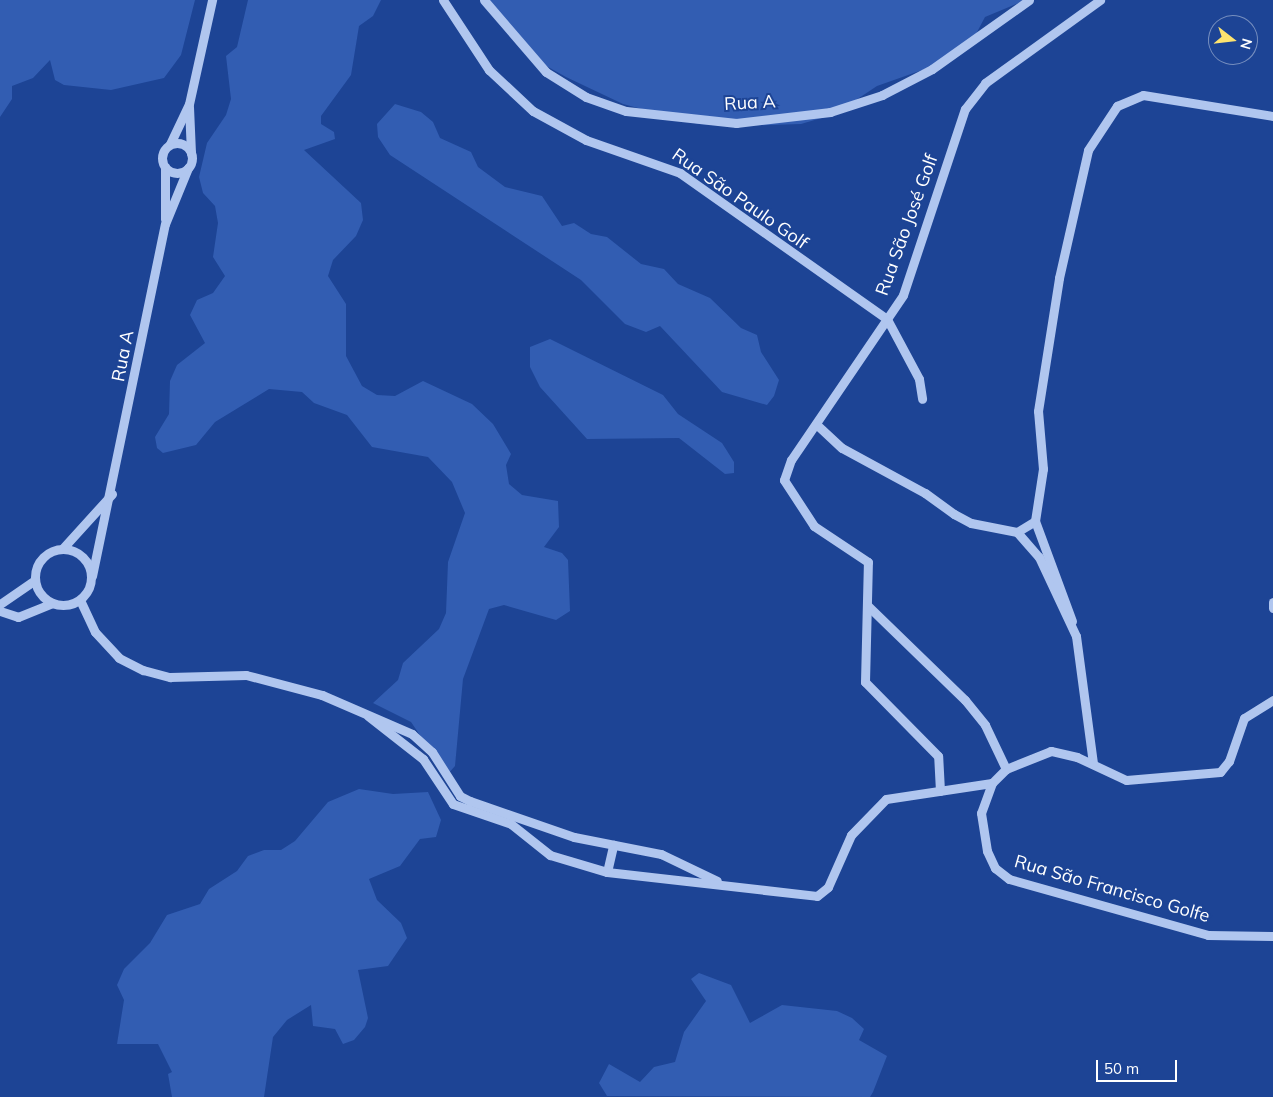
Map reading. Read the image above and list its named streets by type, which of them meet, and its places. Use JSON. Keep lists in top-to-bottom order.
{
  "streets": {
    "street": [
      "Rua A",
      "Rua São Paulo Golf",
      "Rua São José Golf",
      "Rua São Francisco Golfe"
    ]
  },
  "crossings": [
    ["Rua São Paulo Golf", "Rua São José Golf"]
  ],
  "scale_bar": "50 m",
  "north": "right"
}
